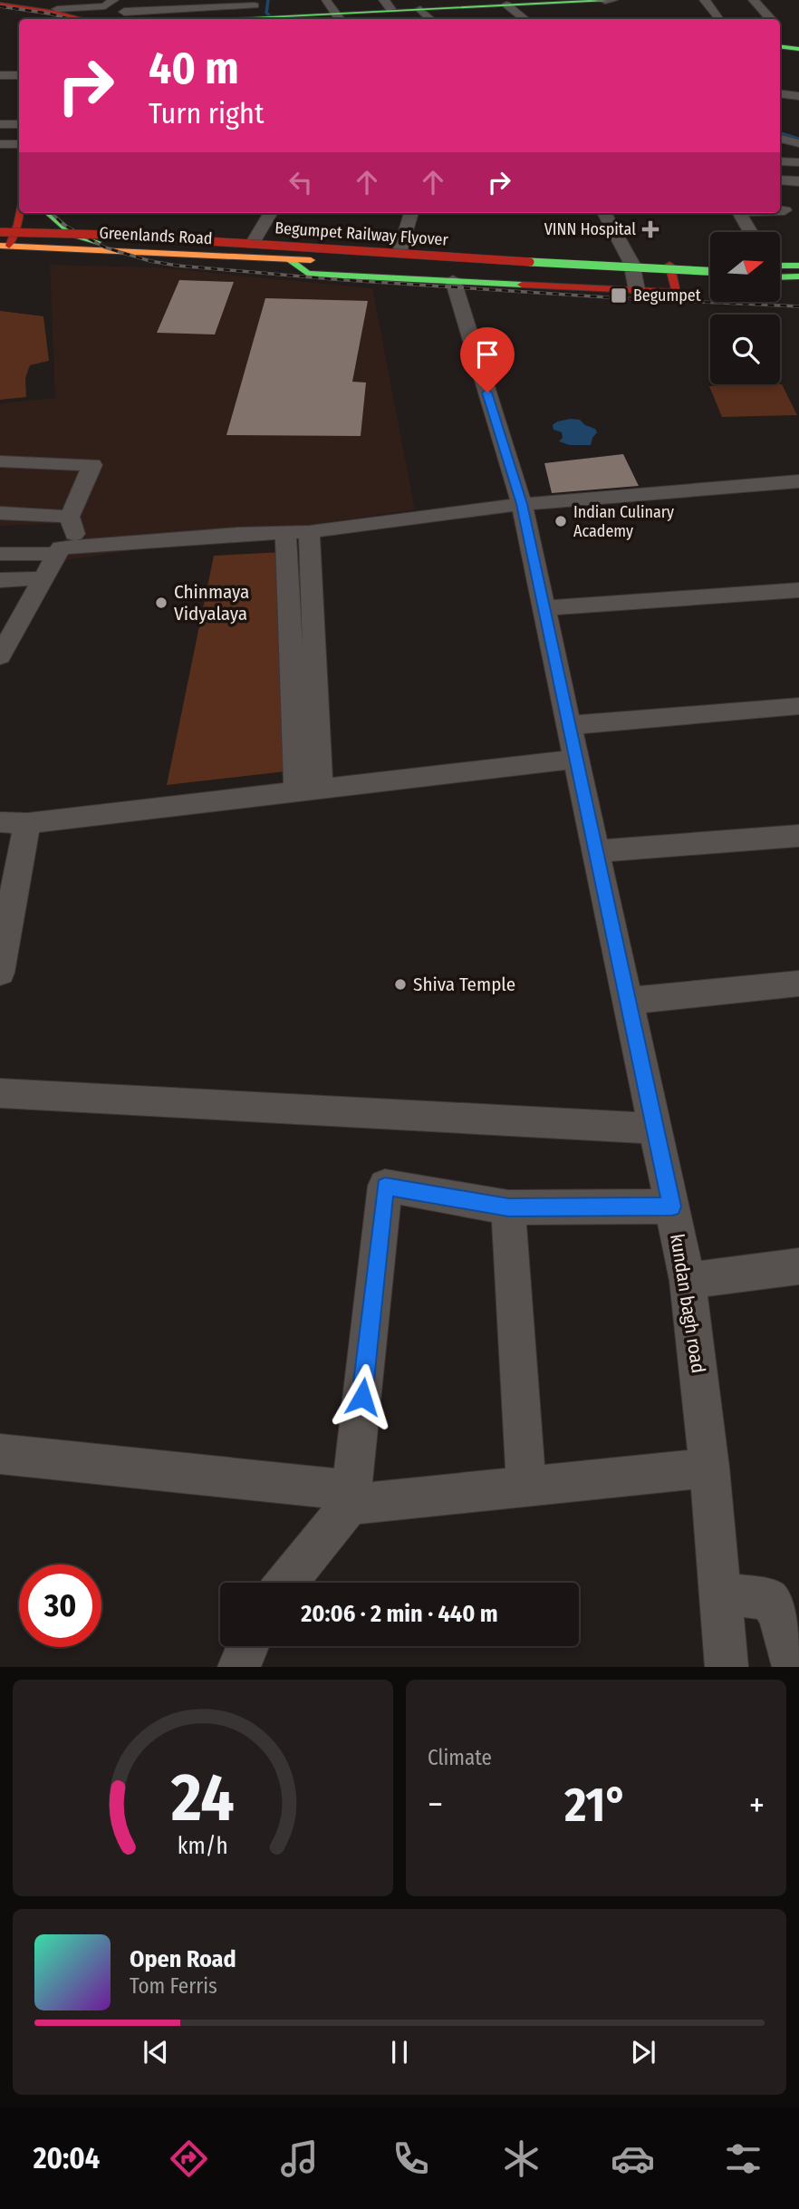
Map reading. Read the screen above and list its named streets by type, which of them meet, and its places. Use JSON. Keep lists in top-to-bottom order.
{
  "streets": {
    "main road": ["Begumpet Railway Flyover", "Greenlands Road"],
    "street": ["kundan bagh road"]
  },
  "crossings": [
    ["Begumpet Railway Flyover", "Greenlands Road"]
  ],
  "places": {
    "health": ["VINN Hospital"],
    "transit": ["Begumpet"],
    "other": ["Indian Culinary Academy", "Chinmaya Vidyalaya", "Shiva Temple"]
  },
  "north": "right",
  "page": {
    "turn": ["40 m", "Turn right"],
    "limit": "30",
    "trip": "20:06 · 2 min · 440 m",
    "tile": "Climate",
    "heat": ["−", "21°", "+"],
    "song": ["Open Road", "Tom Ferris"],
    "tabs": "20:04",
    "gauge": ["24", "km/h"]
  }
}
